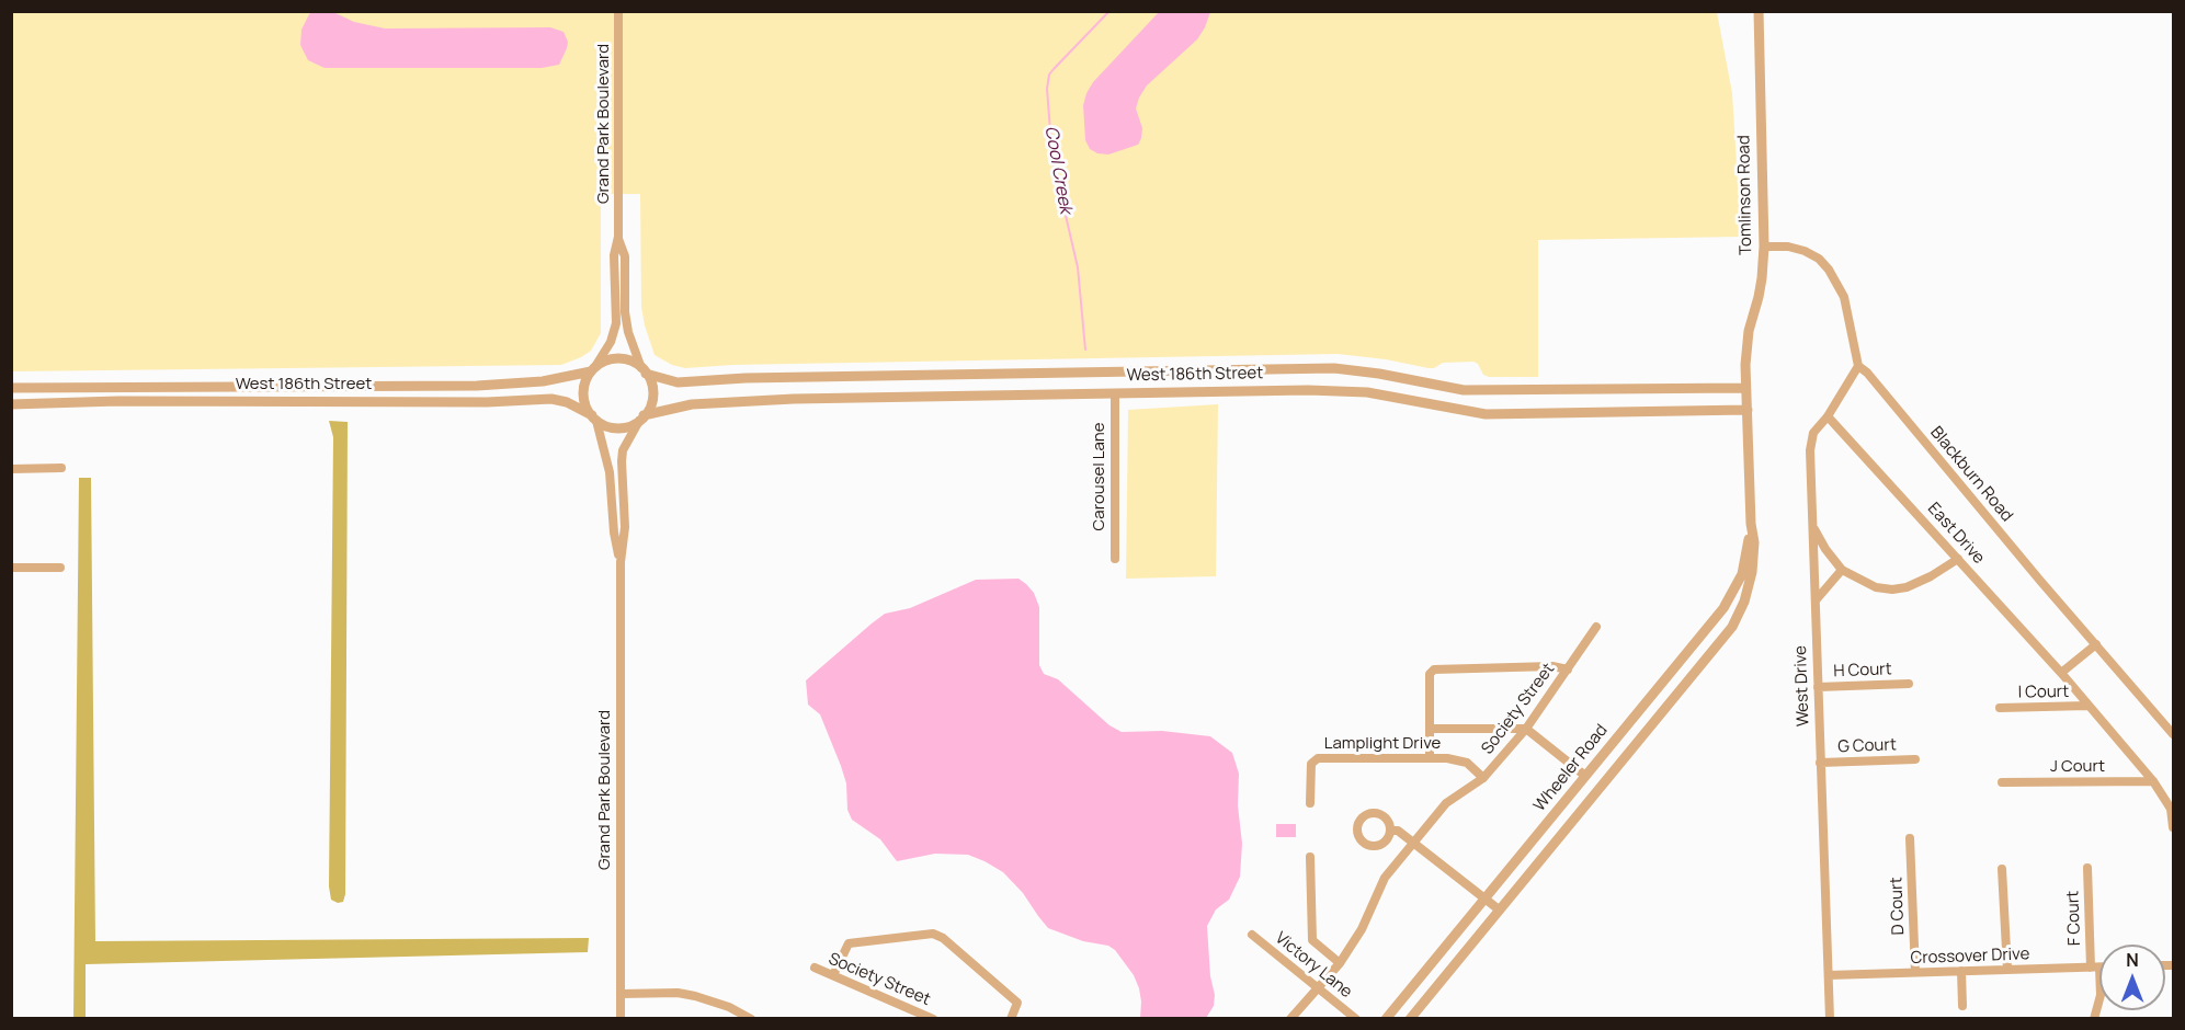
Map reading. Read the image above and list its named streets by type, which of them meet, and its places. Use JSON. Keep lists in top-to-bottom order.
{
  "streets": {
    "street": [
      "Grand Park Boulevard",
      "Tomlinson Road",
      "West 186th Street",
      "Blackburn Road",
      "Carousel Lane",
      "East Drive",
      "H Court",
      "West Drive",
      "I Court",
      "Society Street",
      "Lamplight Drive",
      "G Court",
      "J Court",
      "Wheeler Road",
      "D Court",
      "F Court",
      "Crossover Drive",
      "Victory Lane"
    ]
  },
  "crossings": [
    ["Grand Park Boulevard", "West 186th Street"],
    ["Tomlinson Road", "West 186th Street"],
    ["Tomlinson Road", "Wheeler Road"],
    ["West 186th Street", "Carousel Lane"],
    ["West 186th Street", "Wheeler Road"],
    ["Blackburn Road", "West Drive"],
    ["East Drive", "West Drive"],
    ["East Drive", "I Court"],
    ["East Drive", "J Court"],
    ["H Court", "West Drive"],
    ["West Drive", "G Court"],
    ["West Drive", "Crossover Drive"],
    ["Society Street", "Lamplight Drive"],
    ["Society Street", "Victory Lane"],
    ["D Court", "Crossover Drive"],
    ["F Court", "Crossover Drive"]
  ],
  "water": ["Cool Creek"],
  "north": "top"
}
